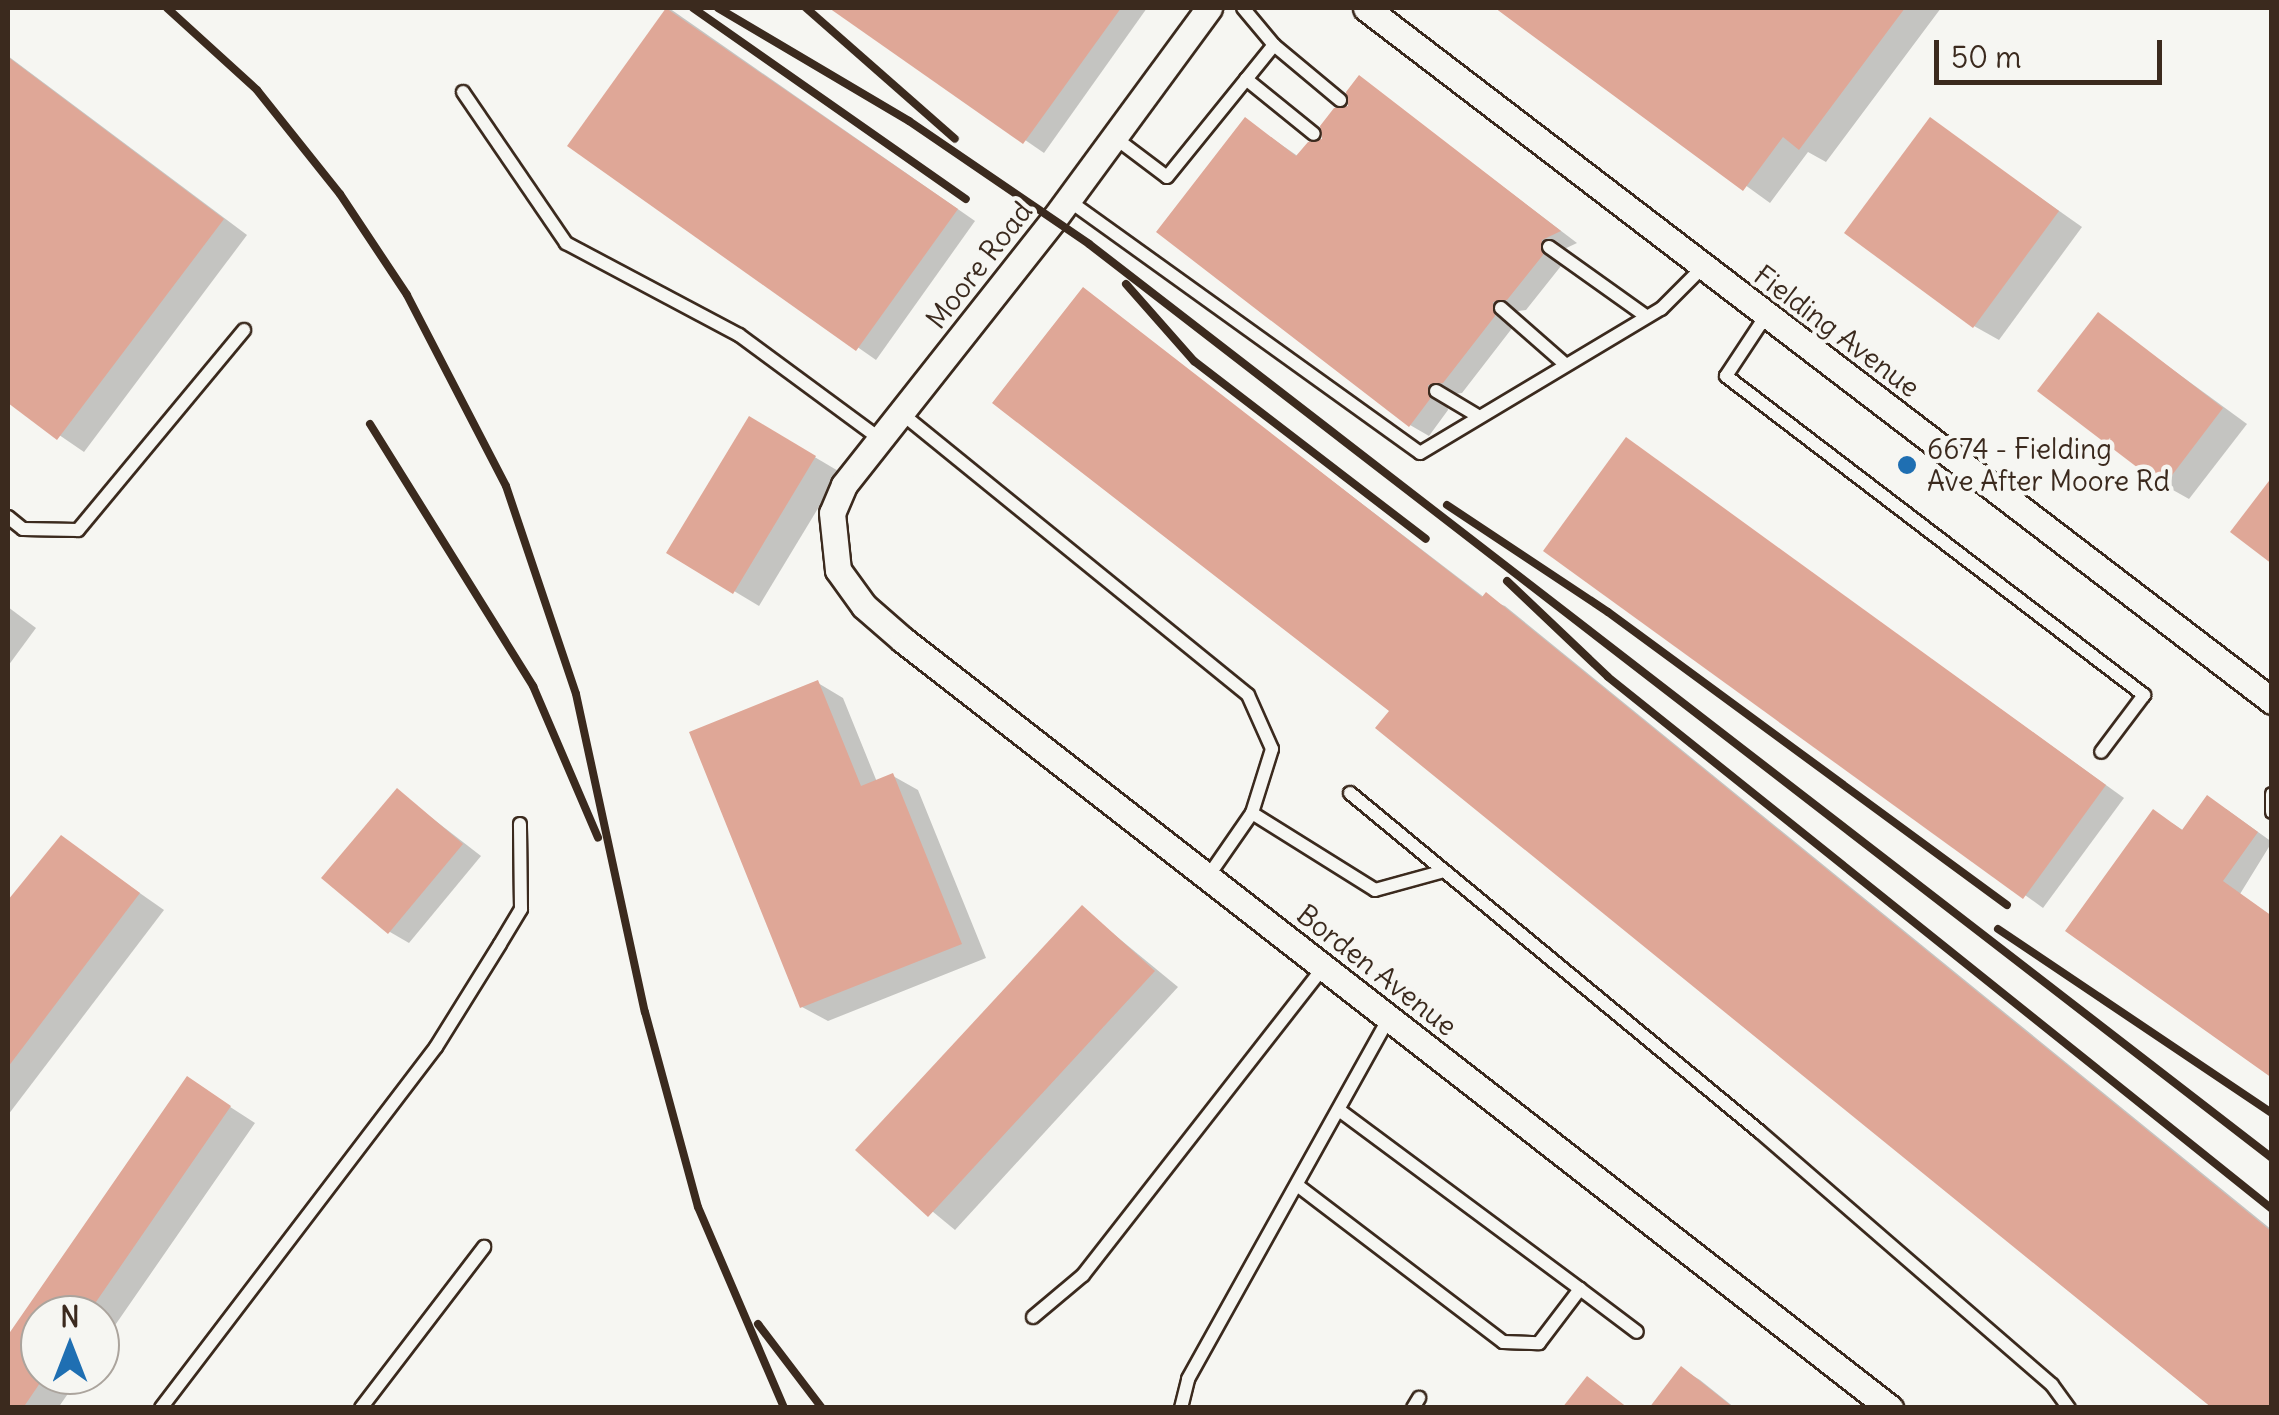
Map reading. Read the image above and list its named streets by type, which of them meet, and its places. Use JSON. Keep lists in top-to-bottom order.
{
  "streets": {
    "street": ["Moore Road", "Fielding Avenue", "Borden Avenue"]
  },
  "crossings": [
    ["Moore Road", "Borden Avenue"]
  ],
  "places": ["6674 - Fielding Ave After Moore Rd"],
  "scale_bar": "50 m",
  "north": "top"
}
